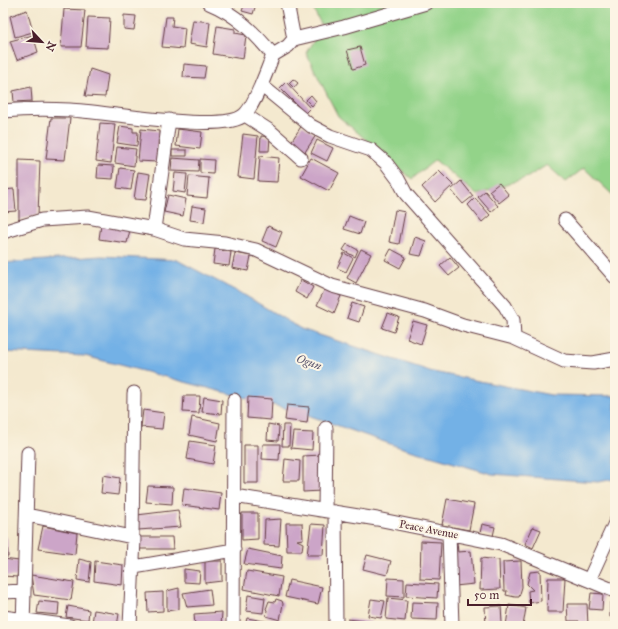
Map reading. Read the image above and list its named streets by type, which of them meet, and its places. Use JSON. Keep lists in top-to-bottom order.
{
  "streets": {
    "street": ["Peace Avenue"]
  },
  "water": ["Ogun"],
  "scale_bar": "50 m",
  "north": "bottom right"
}
